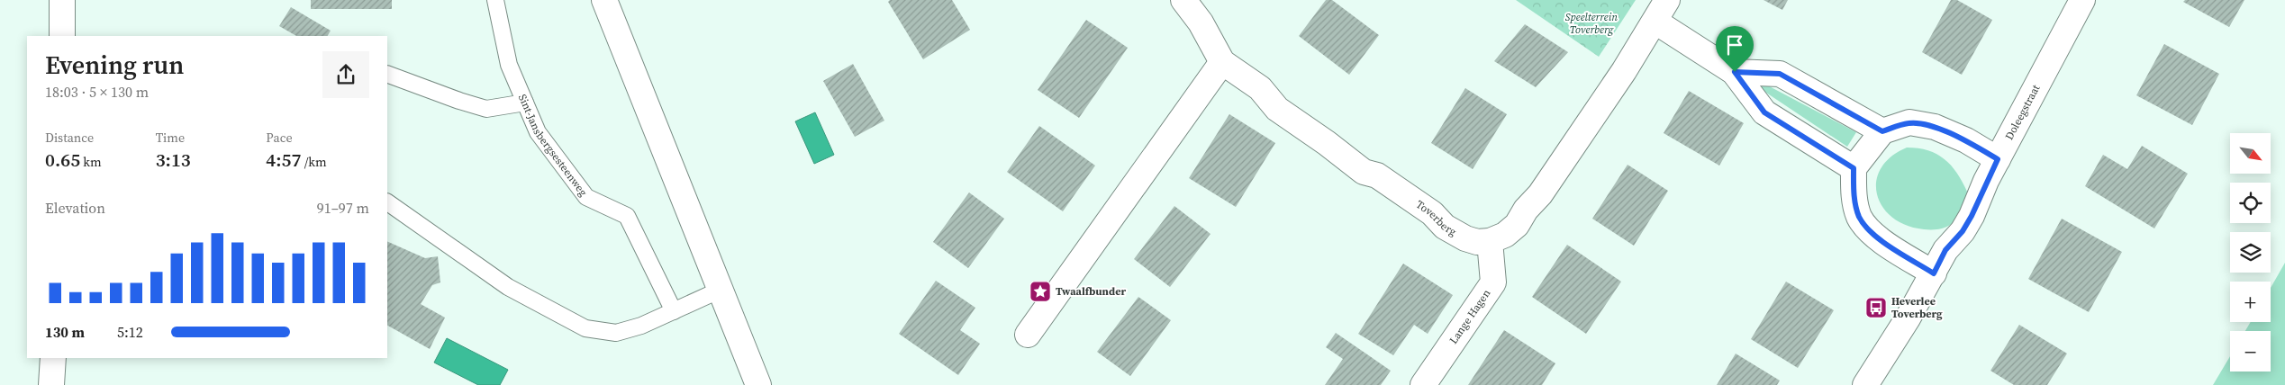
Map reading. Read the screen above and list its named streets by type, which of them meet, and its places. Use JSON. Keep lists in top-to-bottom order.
{
  "streets": {
    "street": ["Doleegstraat", "Toverberg", "Lange Hagen"],
    "lane": ["Sint-Jansbergsesteenweg"]
  },
  "crossings": [
    ["Toverberg", "Lange Hagen"]
  ],
  "parks": ["Speelterrein Toverberg"],
  "places": {
    "place": ["Twaalfbunder"],
    "bus stop": ["Heverlee Toverberg"]
  },
  "north": "bottom right",
  "page": {
    "heading": ["Evening run", "18:03 · 5 × 130 m"],
    "stats": [
      ["Distance", "0.65 km"],
      ["Time", "3:13"],
      ["Pace", "4:57 /km"]
    ],
    "map_buttons": ["+", "−"],
    "chart": ["Elevation", "91–97 m"],
    "list": [
      {
        "name": "130 m",
        "note": "5:12"
      }
    ]
  }
}
